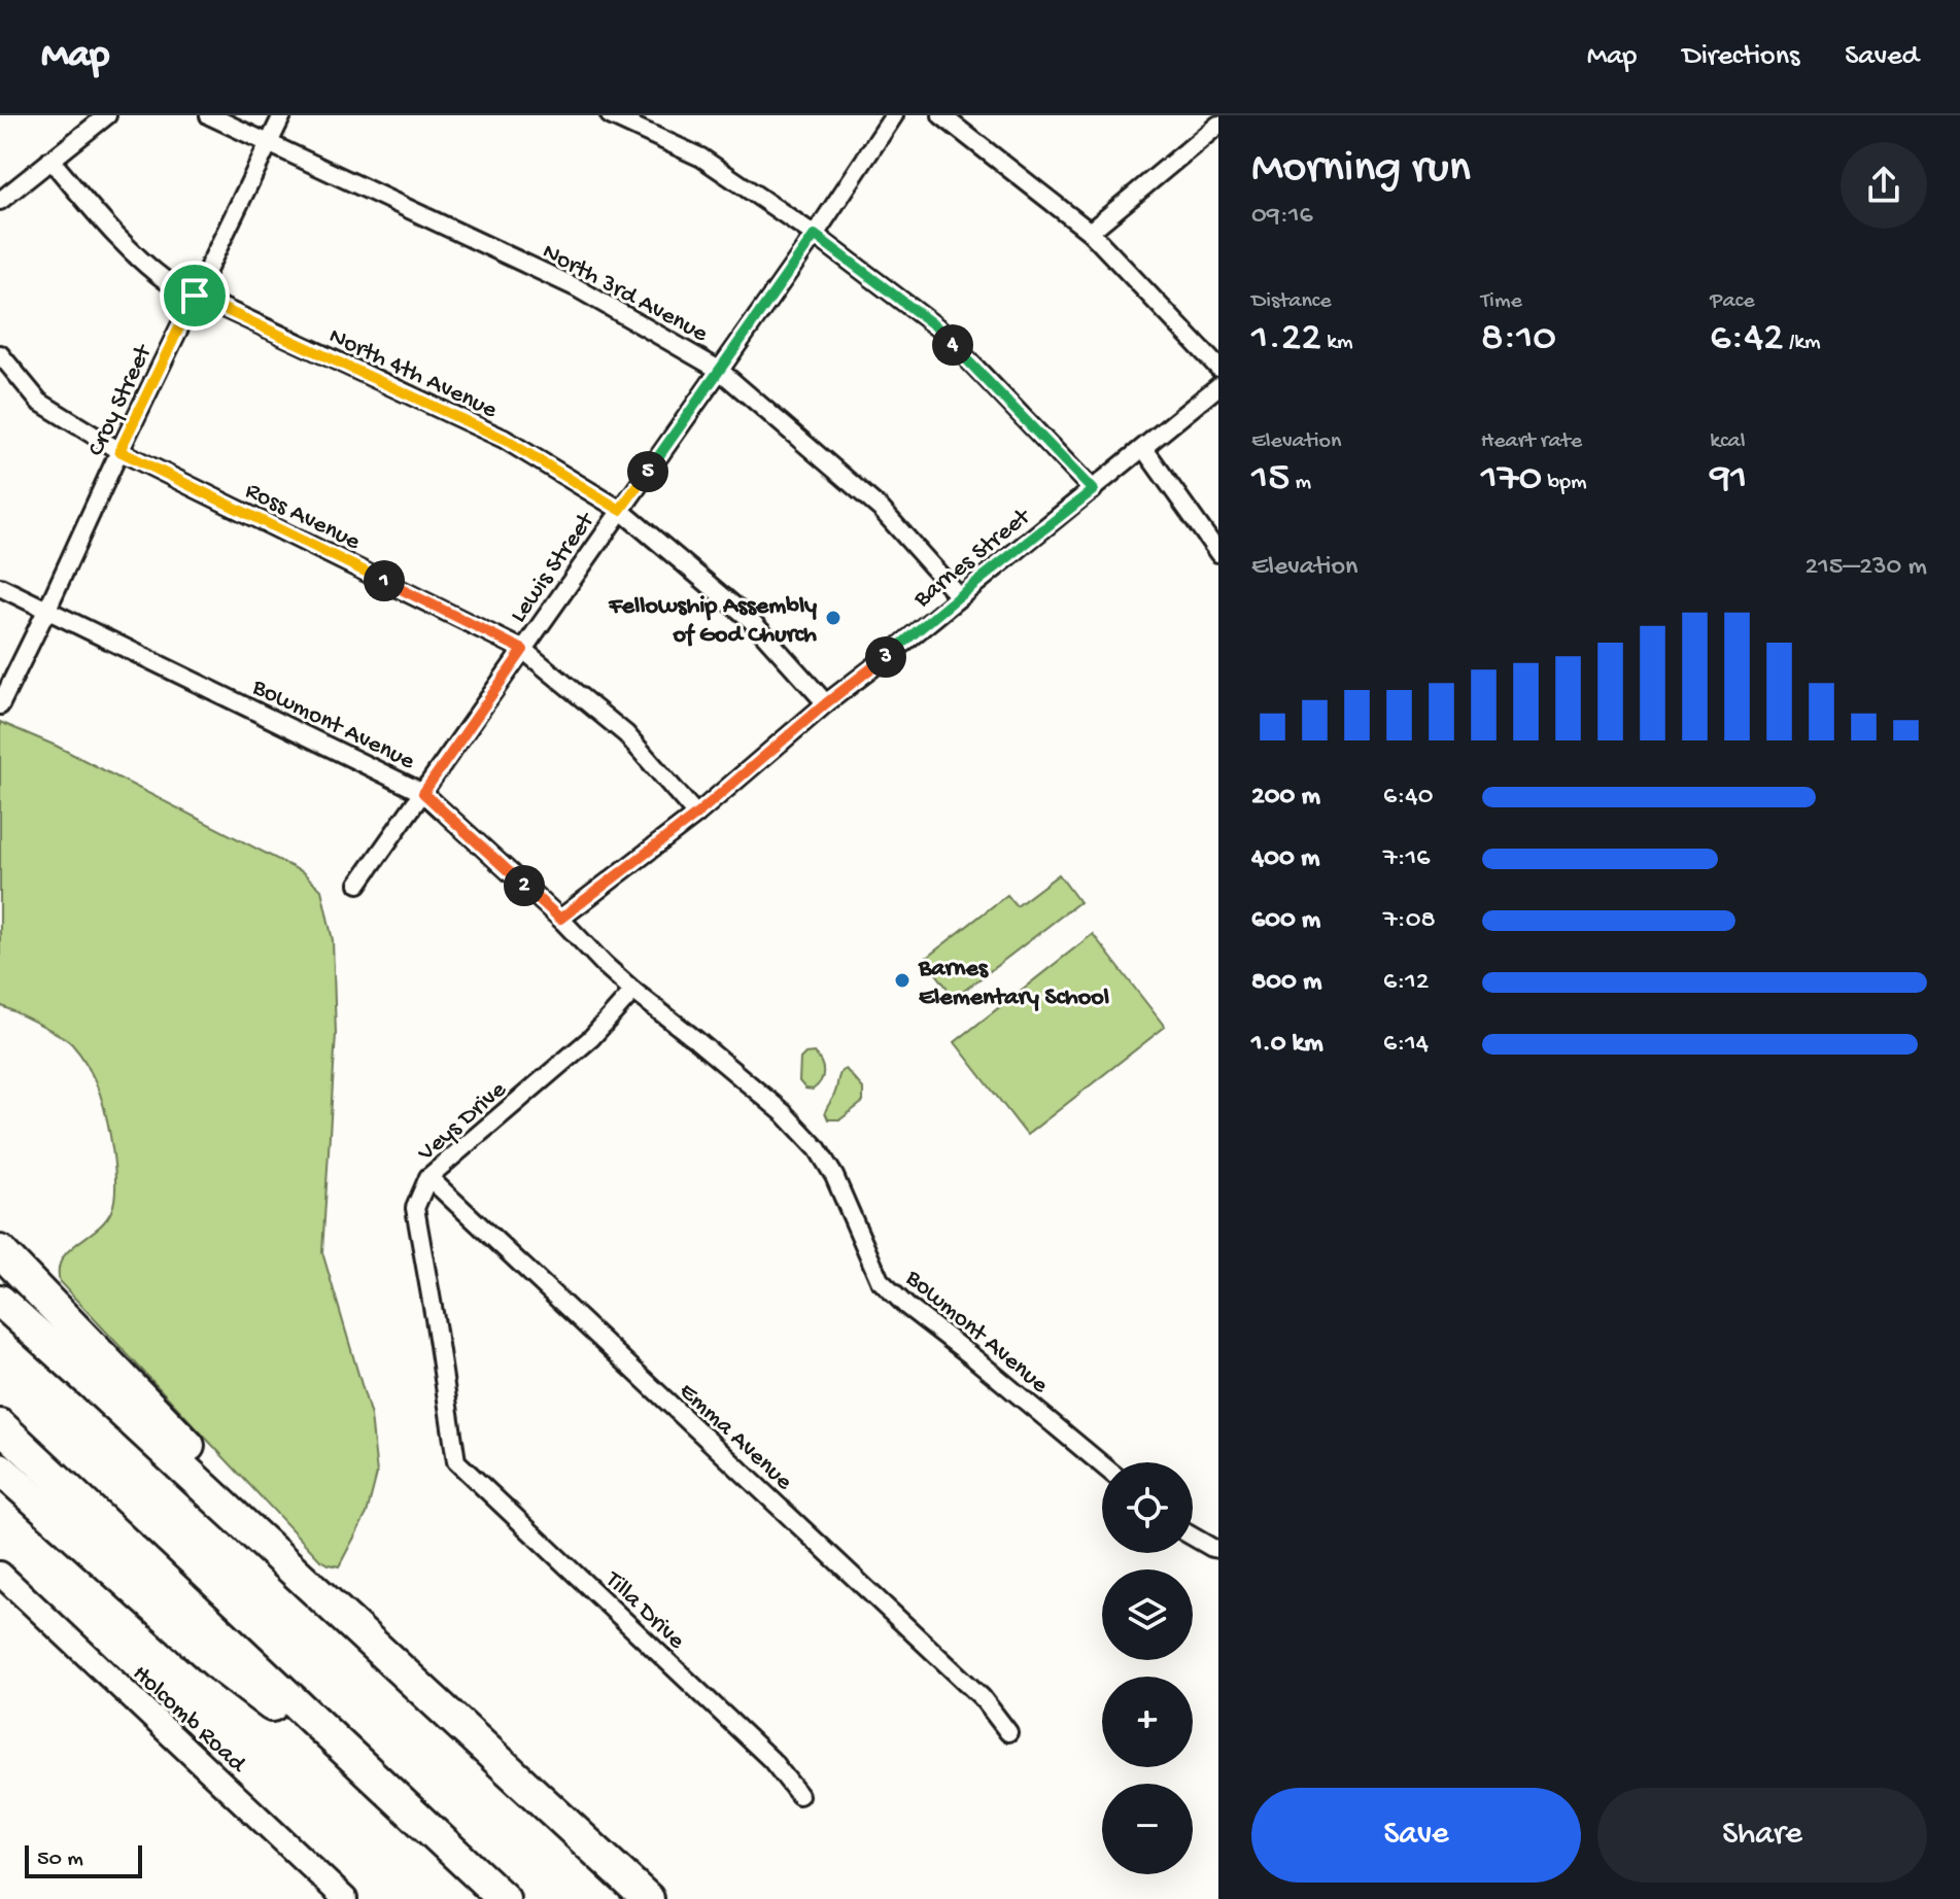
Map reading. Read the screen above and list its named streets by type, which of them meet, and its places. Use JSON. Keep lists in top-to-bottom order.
{
  "streets": {
    "street": [
      "North 3rd Avenue",
      "North 4th Avenue",
      "Croy Street",
      "Ross Avenue",
      "Barnes Street",
      "Lewis Street",
      "Bowmont Avenue",
      "Veys Drive",
      "Emma Avenue",
      "Tilla Drive",
      "Holcomb Road"
    ]
  },
  "crossings": [
    ["North 3rd Avenue", "Croy Street"],
    ["North 3rd Avenue", "Barnes Street"],
    ["North 3rd Avenue", "Lewis Street"],
    ["North 4th Avenue", "Croy Street"],
    ["North 4th Avenue", "Barnes Street"],
    ["North 4th Avenue", "Lewis Street"],
    ["Croy Street", "Ross Avenue"],
    ["Croy Street", "Bowmont Avenue"],
    ["Ross Avenue", "Barnes Street"],
    ["Ross Avenue", "Lewis Street"],
    ["Barnes Street", "Bowmont Avenue"],
    ["Lewis Street", "Bowmont Avenue"],
    ["Bowmont Avenue", "Veys Drive"],
    ["Veys Drive", "Emma Avenue"],
    ["Veys Drive", "Tilla Drive"]
  ],
  "places": ["Fellowship Assembly of God Church", "Barnes Elementary School"],
  "scale_bar": "50 m",
  "page": {
    "header": "Map",
    "nav": ["Map", "Directions", "Saved"],
    "heading": ["Morning run", "09:16"],
    "stats": [
      ["Distance", "1.22 km"],
      ["Time", "8:10"],
      ["Pace", "6:42 /km"],
      ["Elevation", "15 m"],
      ["Heart rate", "170 bpm"],
      ["kcal", "91"]
    ],
    "pins": [
      "4",
      "5",
      "1",
      "3",
      "2"
    ],
    "chart": ["Elevation", "215–230 m"],
    "list": [
      {
        "name": "200 m",
        "note": "6:40"
      },
      {
        "name": "400 m",
        "note": "7:16"
      },
      {
        "name": "600 m",
        "note": "7:08"
      },
      {
        "name": "800 m",
        "note": "6:12"
      },
      {
        "name": "1.0 km",
        "note": "6:14"
      }
    ],
    "map_buttons": ["+", "−"],
    "buttons": ["Save", "Share"],
    "scale": "50 m"
  }
}
